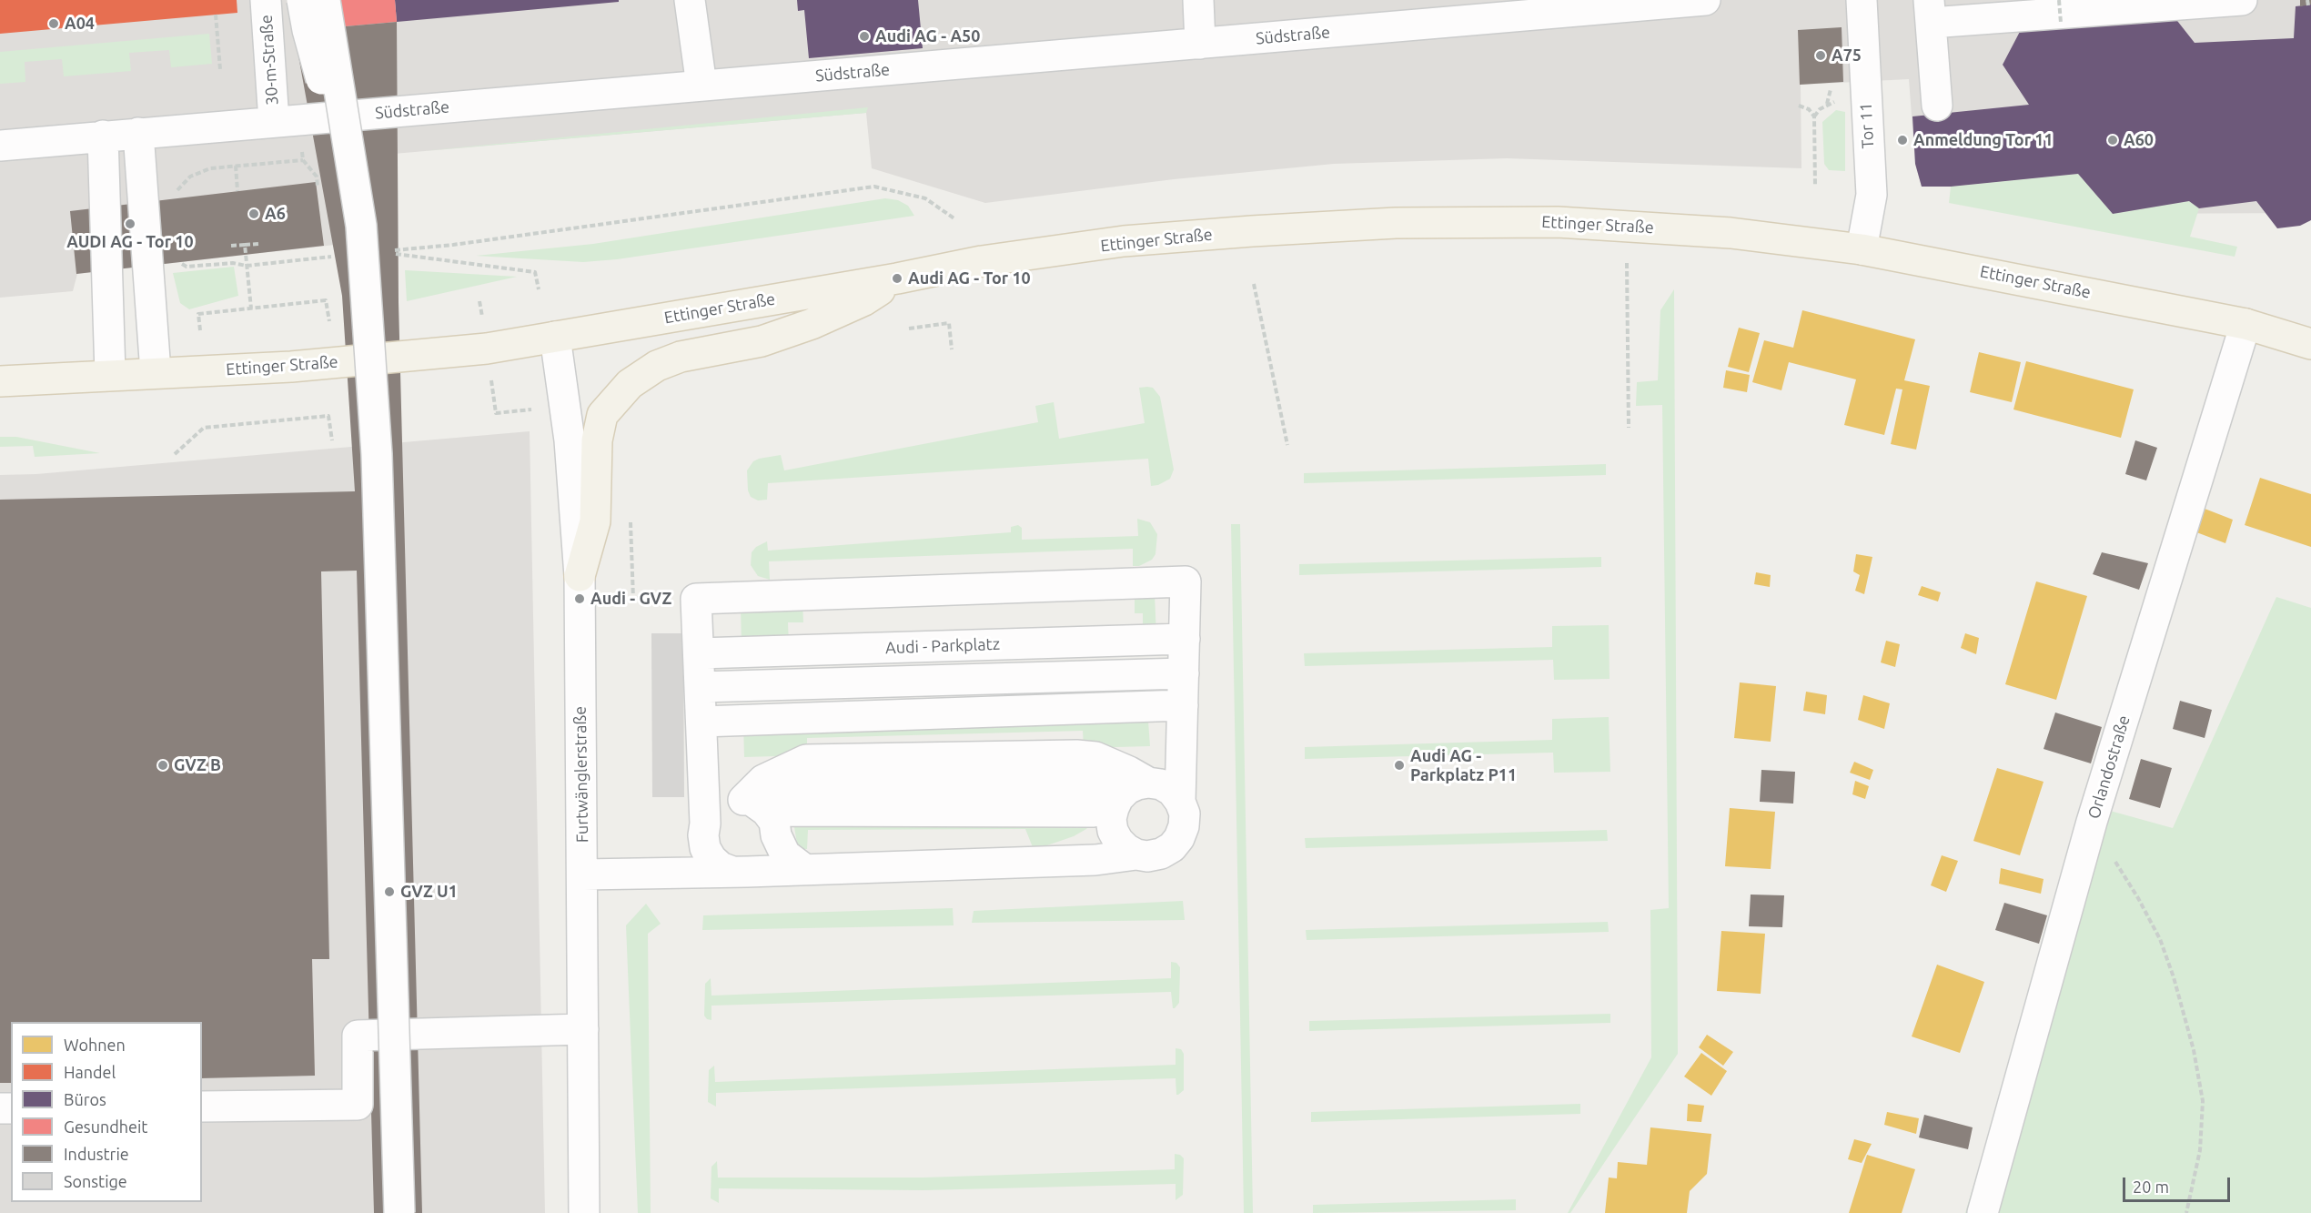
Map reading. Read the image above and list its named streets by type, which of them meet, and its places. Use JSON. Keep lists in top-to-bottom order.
{
  "streets": {
    "main road": ["Ettinger Straße"],
    "street": [
      "Südstraße",
      "30-m-Straße",
      "Tor 11",
      "Audi - Parkplatz",
      "Orlandostraße",
      "Furtwänglerstraße"
    ]
  },
  "crossings": [
    ["Südstraße", "30-m-Straße"],
    ["Tor 11", "Ettinger Straße"],
    ["Ettinger Straße", "Orlandostraße"],
    ["Ettinger Straße", "Furtwänglerstraße"]
  ],
  "places": [
    "A04",
    "Audi AG - A50",
    "A75",
    "Anmeldung Tor 11",
    "A60",
    "A6",
    "AUDI AG - Tor 10",
    "Audi AG - Tor 10",
    "Audi - GVZ",
    "GVZ B",
    "Audi AG - Parkplatz P11",
    "GVZ U1"
  ],
  "legend": [
    "Wohnen",
    "Handel",
    "Büros",
    "Gesundheit",
    "Industrie",
    "Sonstige"
  ],
  "scale_bar": "20 m"
}
